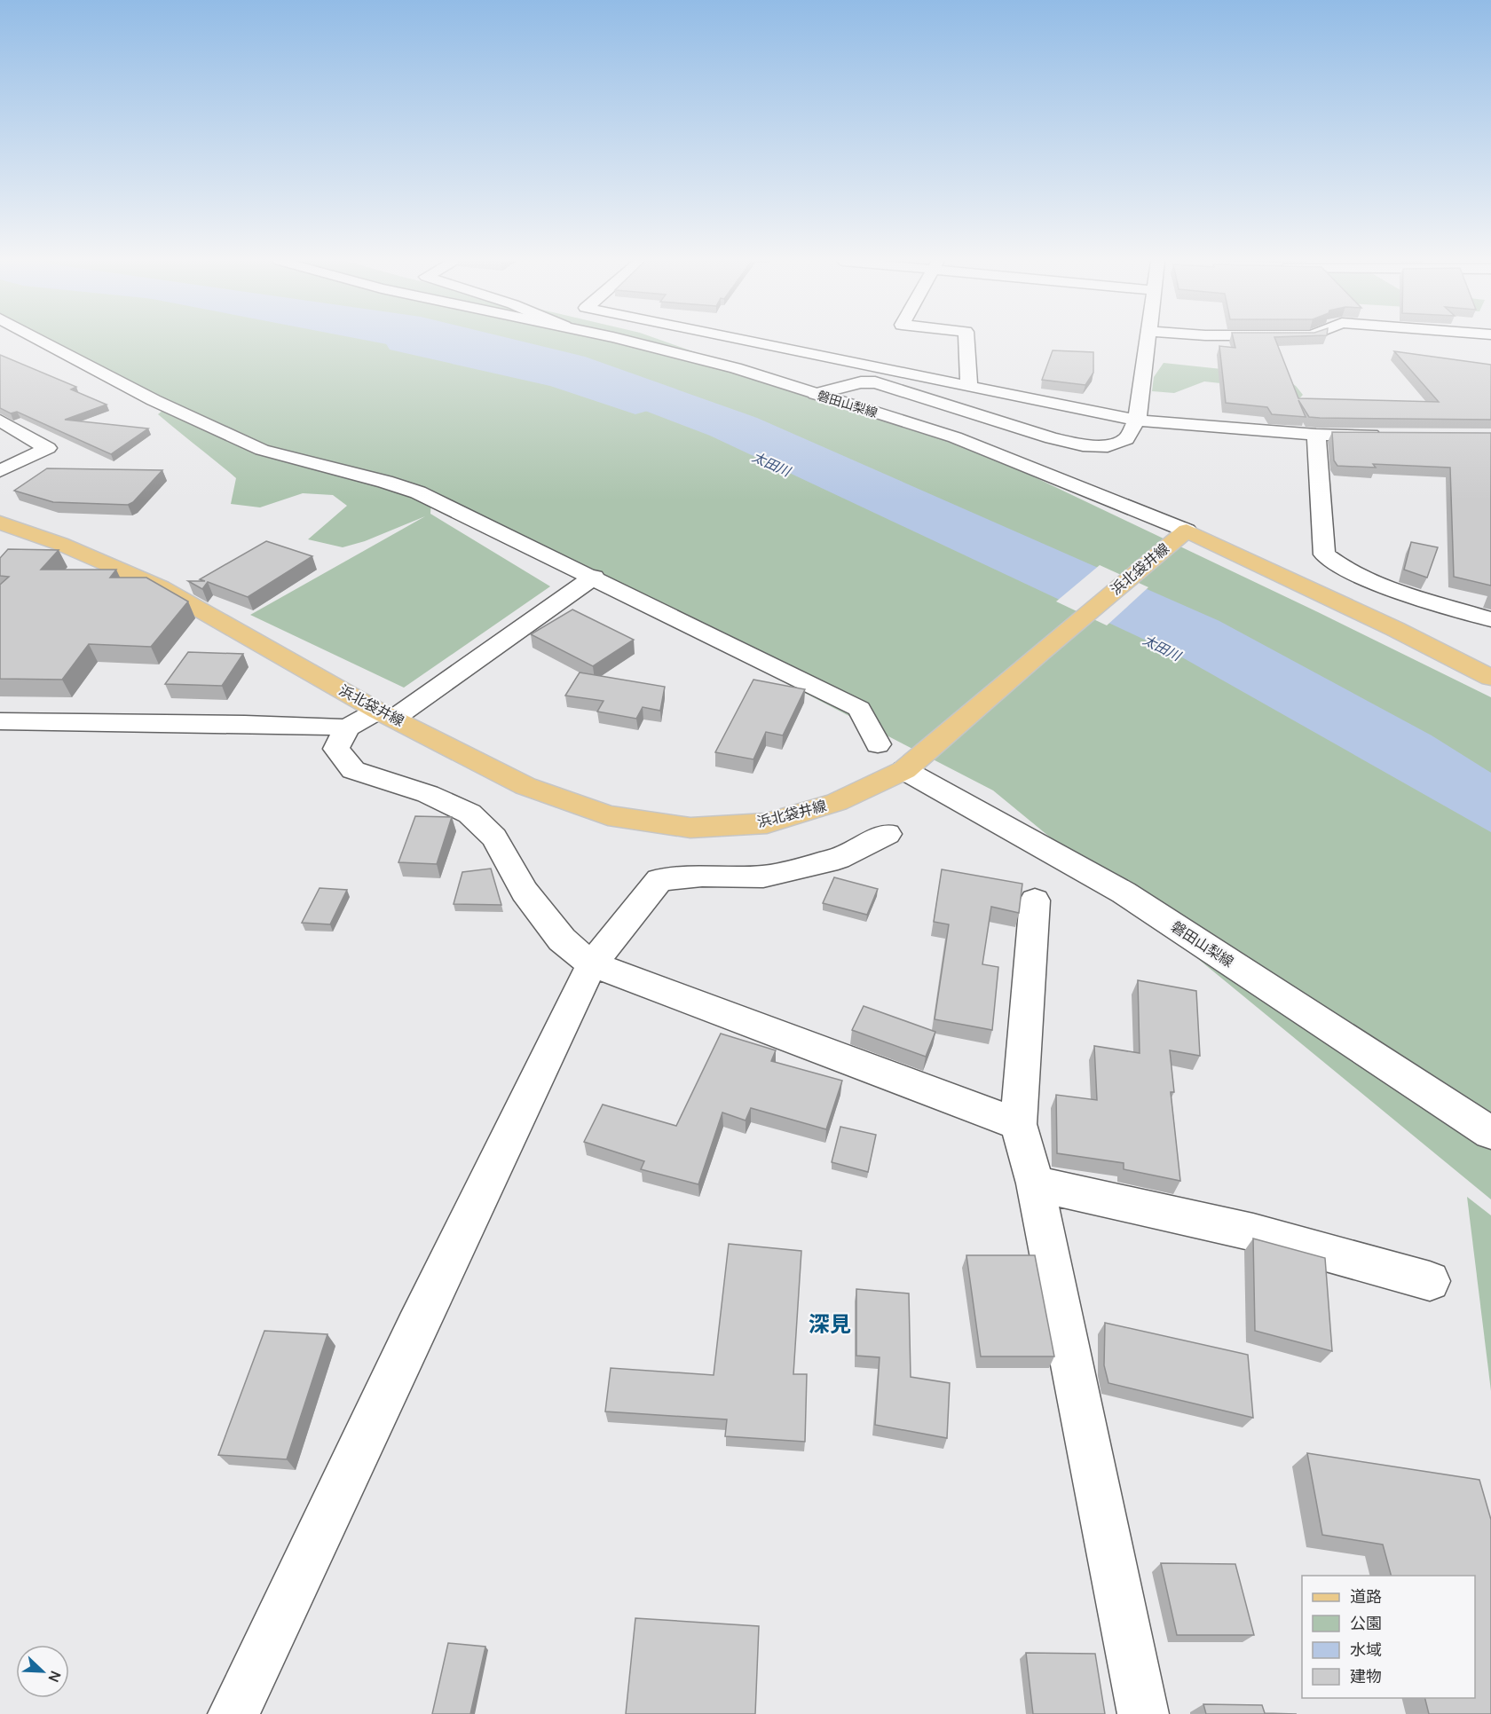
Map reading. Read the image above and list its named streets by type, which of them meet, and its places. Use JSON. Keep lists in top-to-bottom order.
{
  "streets": {
    "main road": ["浜北袋井線"],
    "street": ["磐田山梨線"]
  },
  "crossings": [
    ["磐田山梨線", "浜北袋井線"]
  ],
  "districts": ["深見"],
  "water": ["太田川"],
  "legend": [
    "道路",
    "公園",
    "水域",
    "建物"
  ],
  "north": "bottom right"
}
